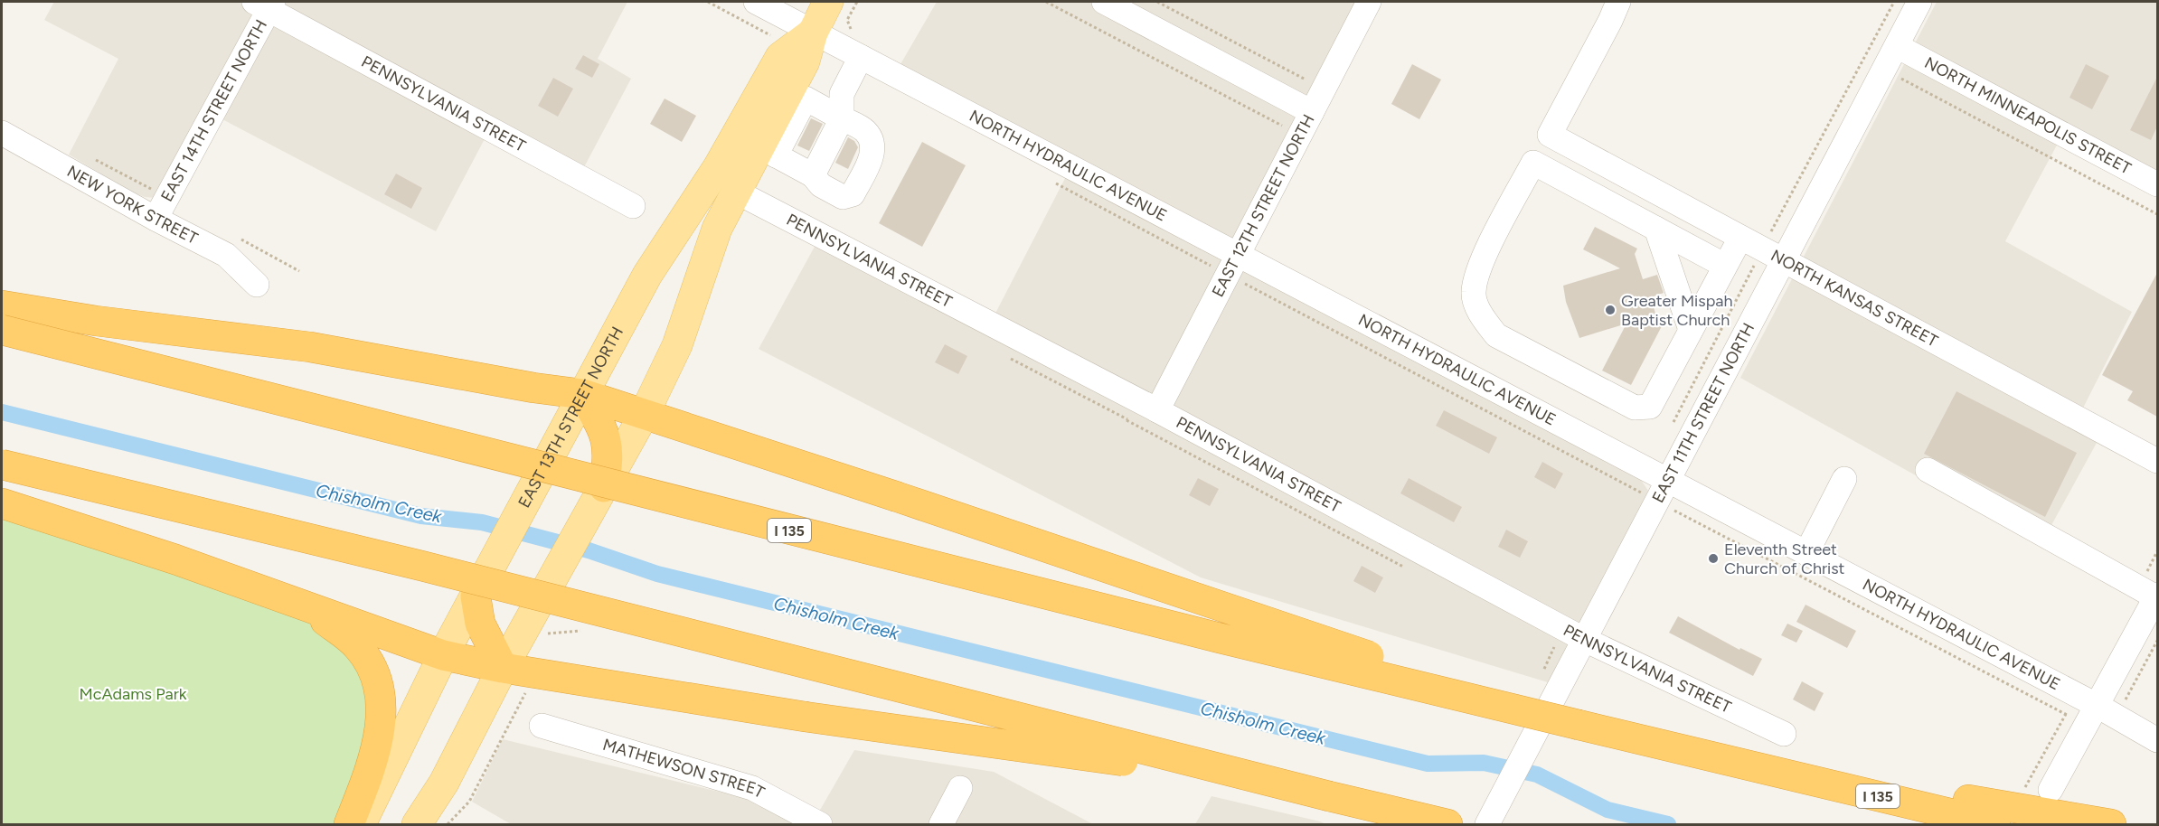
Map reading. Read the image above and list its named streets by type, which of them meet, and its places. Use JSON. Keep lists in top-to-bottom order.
{
  "streets": {
    "highway": ["I 135"],
    "main road": ["EAST 13TH STREET NORTH"],
    "street": [
      "PENNSYLVANIA STREET",
      "EAST 14TH STREET NORTH",
      "NORTH MINNEAPOLIS STREET",
      "NORTH HYDRAULIC AVENUE",
      "NEW YORK STREET",
      "EAST 12TH STREET NORTH",
      "NORTH KANSAS STREET",
      "EAST 11TH STREET NORTH",
      "MATHEWSON STREET"
    ]
  },
  "crossings": [
    ["PENNSYLVANIA STREET", "EAST 14TH STREET NORTH"],
    ["PENNSYLVANIA STREET", "EAST 12TH STREET NORTH"],
    ["PENNSYLVANIA STREET", "EAST 11TH STREET NORTH"],
    ["PENNSYLVANIA STREET", "EAST 13TH STREET NORTH"],
    ["EAST 14TH STREET NORTH", "NEW YORK STREET"],
    ["NORTH MINNEAPOLIS STREET", "EAST 11TH STREET NORTH"],
    ["NORTH HYDRAULIC AVENUE", "EAST 12TH STREET NORTH"],
    ["NORTH HYDRAULIC AVENUE", "EAST 11TH STREET NORTH"],
    ["NORTH HYDRAULIC AVENUE", "EAST 13TH STREET NORTH"],
    ["NORTH KANSAS STREET", "EAST 11TH STREET NORTH"]
  ],
  "water": ["Chisholm Creek"],
  "parks": ["McAdams Park"],
  "places": ["Greater Mispah Baptist Church", "Eleventh Street Church of Christ"]
}
